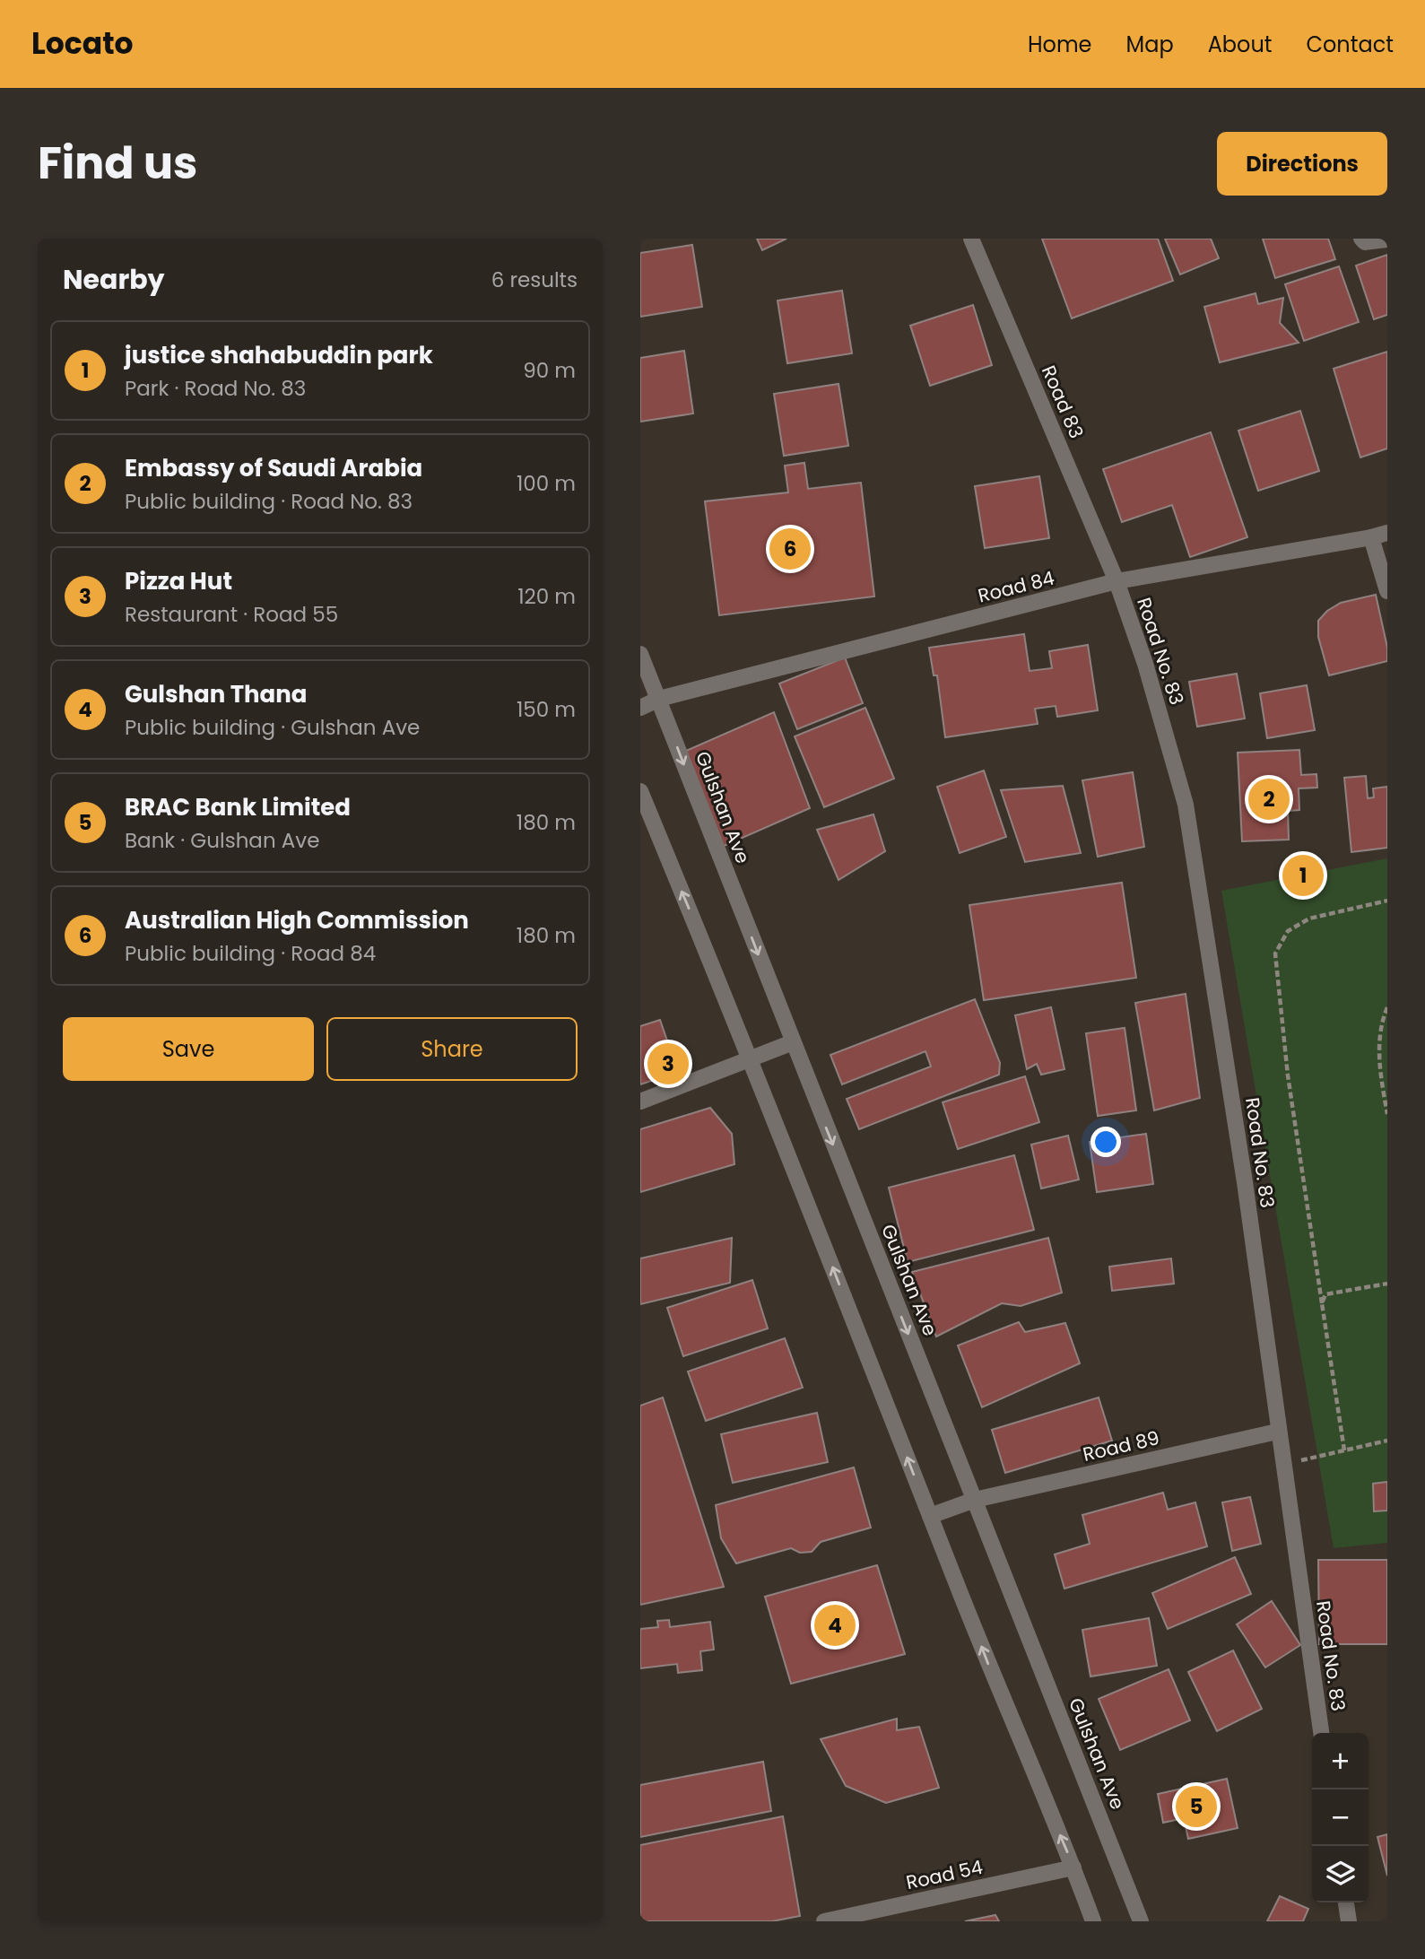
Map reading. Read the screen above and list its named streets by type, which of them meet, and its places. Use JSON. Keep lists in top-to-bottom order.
{
  "streets": {
    "street": [
      "Road 83",
      "Road 84",
      "Road No. 83",
      "Gulshan Ave",
      "Road 89",
      "Road 54"
    ]
  },
  "crossings": [
    ["Road 83", "Road 84"],
    ["Road 83", "Road No. 83"],
    ["Road 84", "Road No. 83"],
    ["Road 84", "Gulshan Ave"],
    ["Road No. 83", "Road 89"],
    ["Gulshan Ave", "Road 89"]
  ],
  "page": {
    "header": "Locato",
    "nav": [
      "Home",
      "Map",
      "About",
      "Contact"
    ],
    "title": "Find us",
    "buttons": [
      "Directions",
      ["Save", "Share"]
    ],
    "heading": ["Nearby", "6 results"],
    "list": [
      {
        "mark": "1",
        "name": "justice shahabuddin park",
        "note": "Park · Road No. 83",
        "value": "90 m"
      },
      {
        "mark": "2",
        "name": "Embassy of Saudi Arabia",
        "note": "Public building · Road No. 83",
        "value": "100 m"
      },
      {
        "mark": "3",
        "name": "Pizza Hut",
        "note": "Restaurant · Road 55",
        "value": "120 m"
      },
      {
        "mark": "4",
        "name": "Gulshan Thana",
        "note": "Public building · Gulshan Ave",
        "value": "150 m"
      },
      {
        "mark": "5",
        "name": "BRAC Bank Limited",
        "note": "Bank · Gulshan Ave",
        "value": "180 m"
      },
      {
        "mark": "6",
        "name": "Australian High Commission",
        "note": "Public building · Road 84",
        "value": "180 m"
      }
    ],
    "pins": [
      "6",
      "2",
      "1",
      "3",
      "4",
      "5"
    ],
    "map_buttons": ["+", "−"]
  }
}
